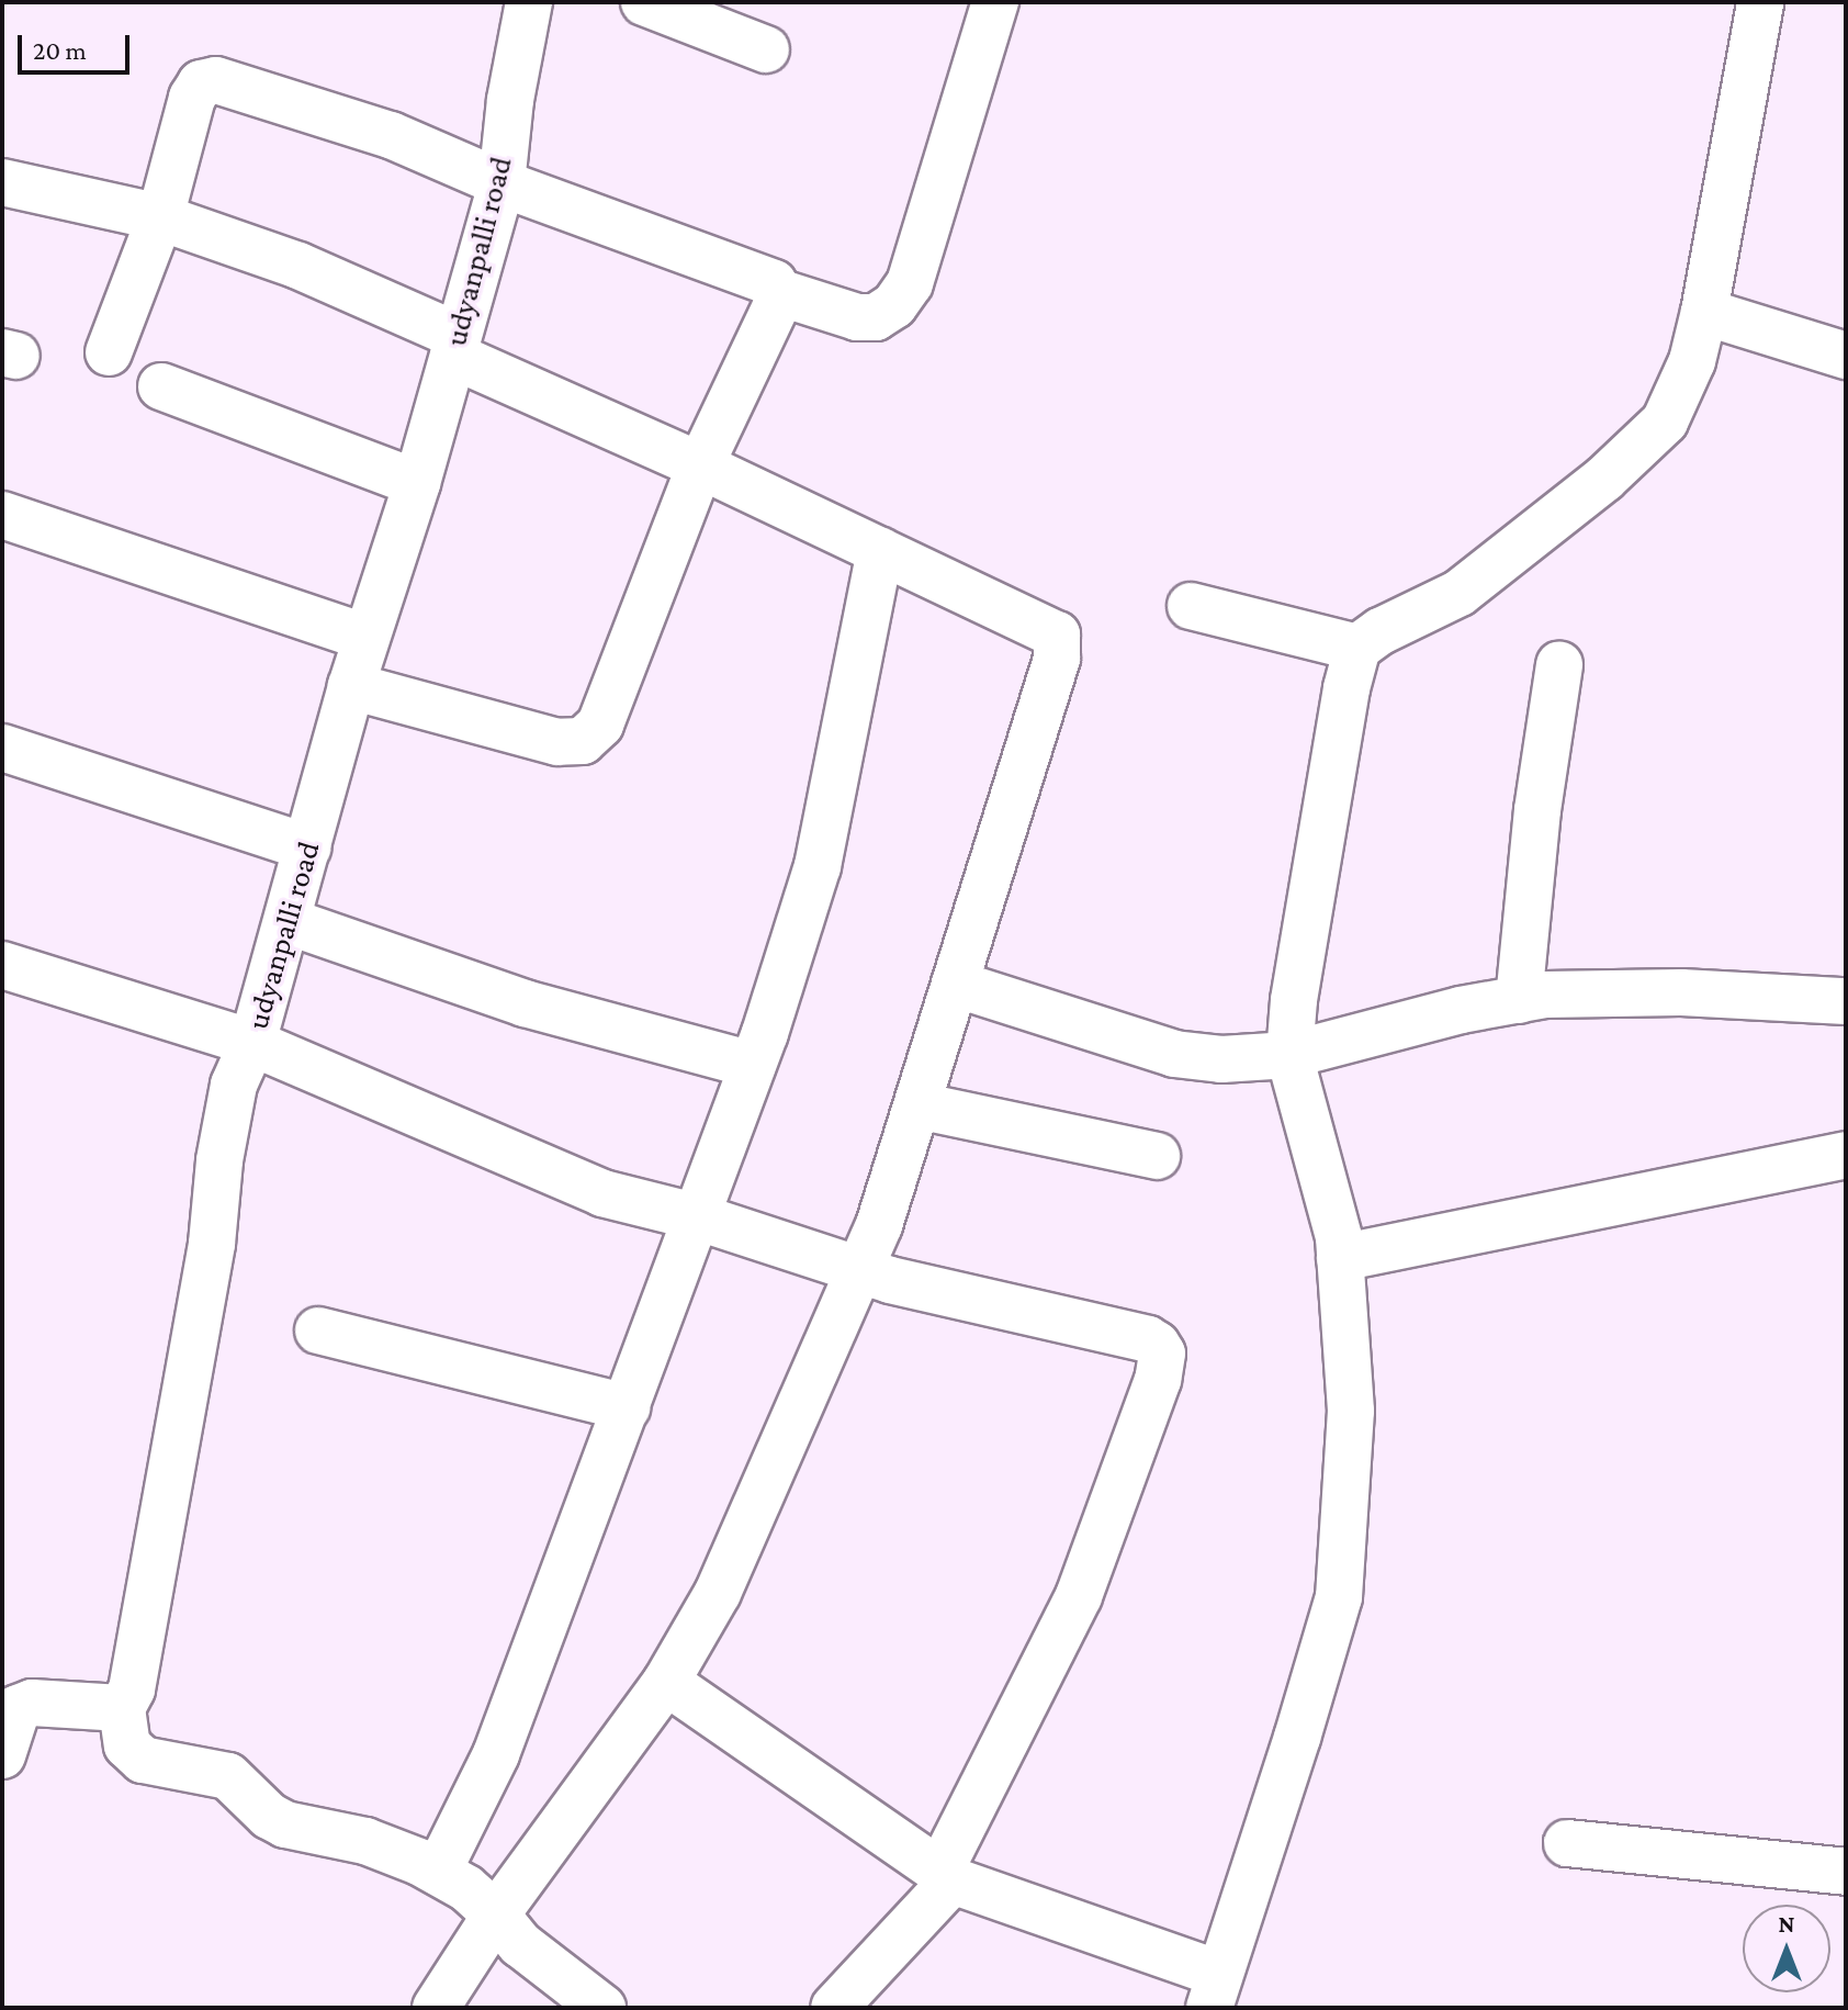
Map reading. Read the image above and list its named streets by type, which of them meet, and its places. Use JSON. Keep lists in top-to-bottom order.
{
  "streets": {
    "street": ["udyanpalli road"]
  },
  "scale_bar": "20 m",
  "north": "top"
}
